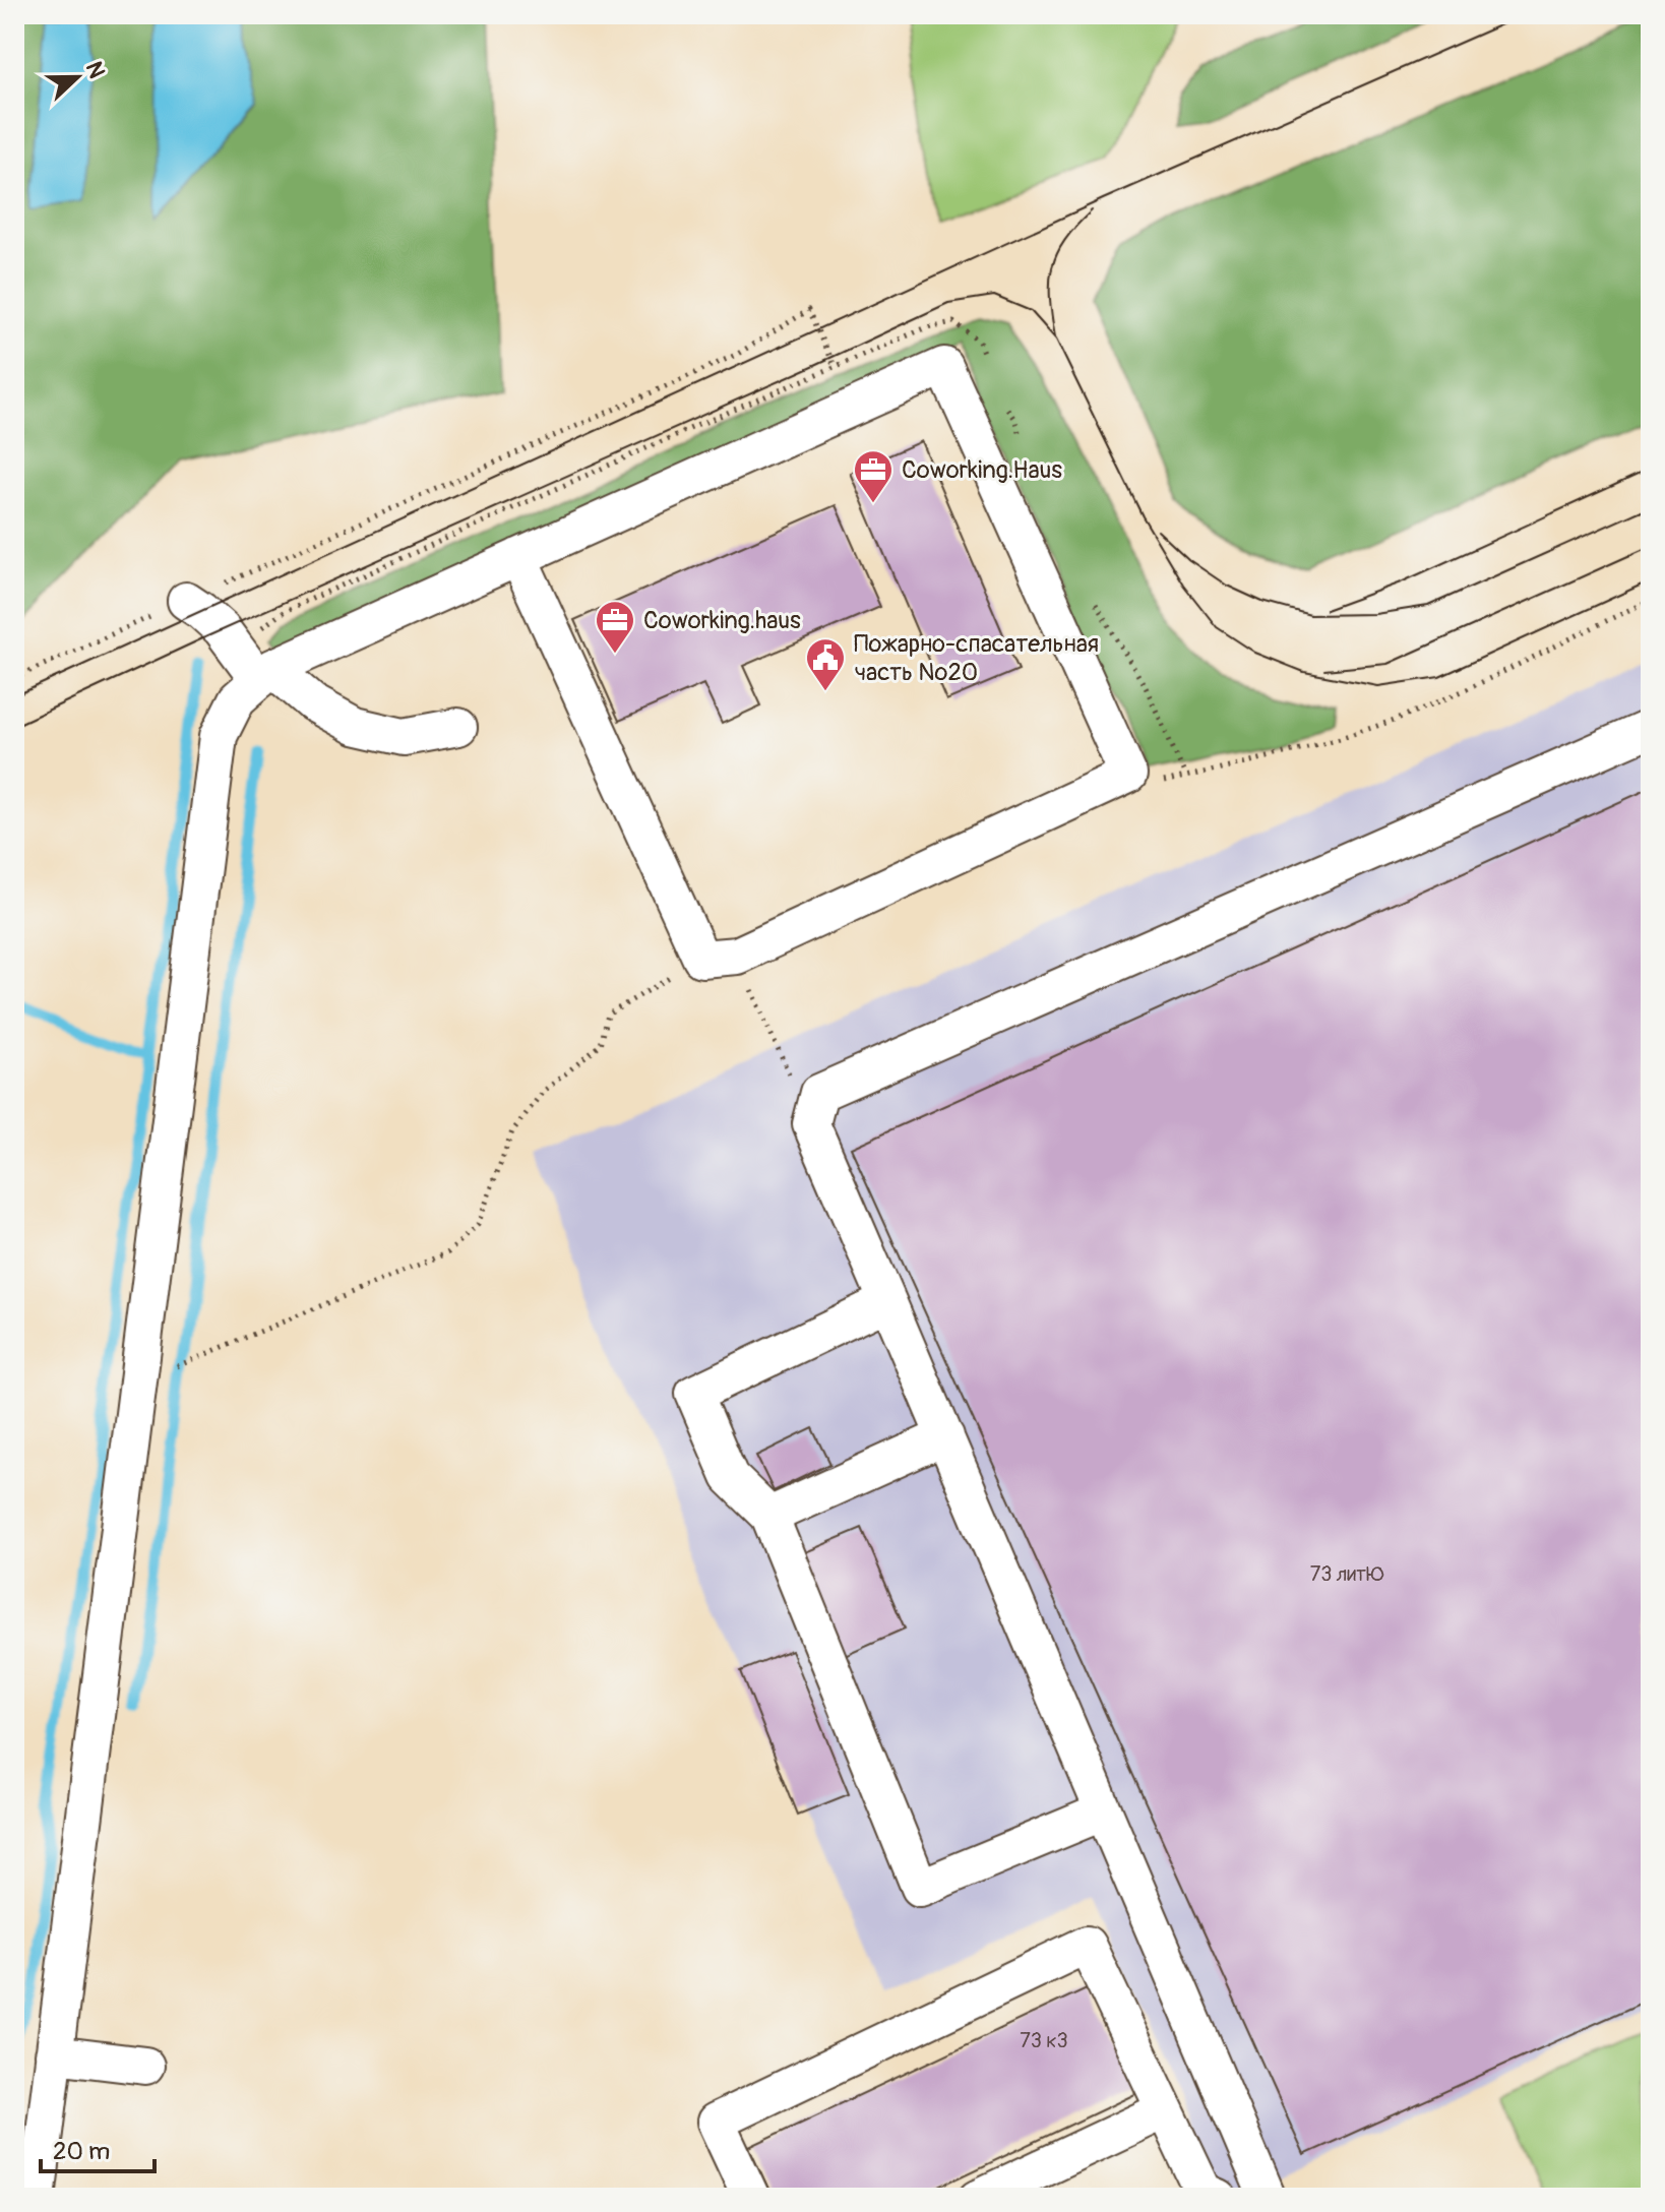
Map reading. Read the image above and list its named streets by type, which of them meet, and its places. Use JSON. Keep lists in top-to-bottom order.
{
  "places": {
    "office": ["Coworking.Haus", "Coworking.haus"],
    "public building": ["Пожарно-спасательная часть №20"]
  },
  "house_numbers": ["73 литЮ", "73 к3"],
  "scale_bar": "20 m",
  "north": "right"
}
